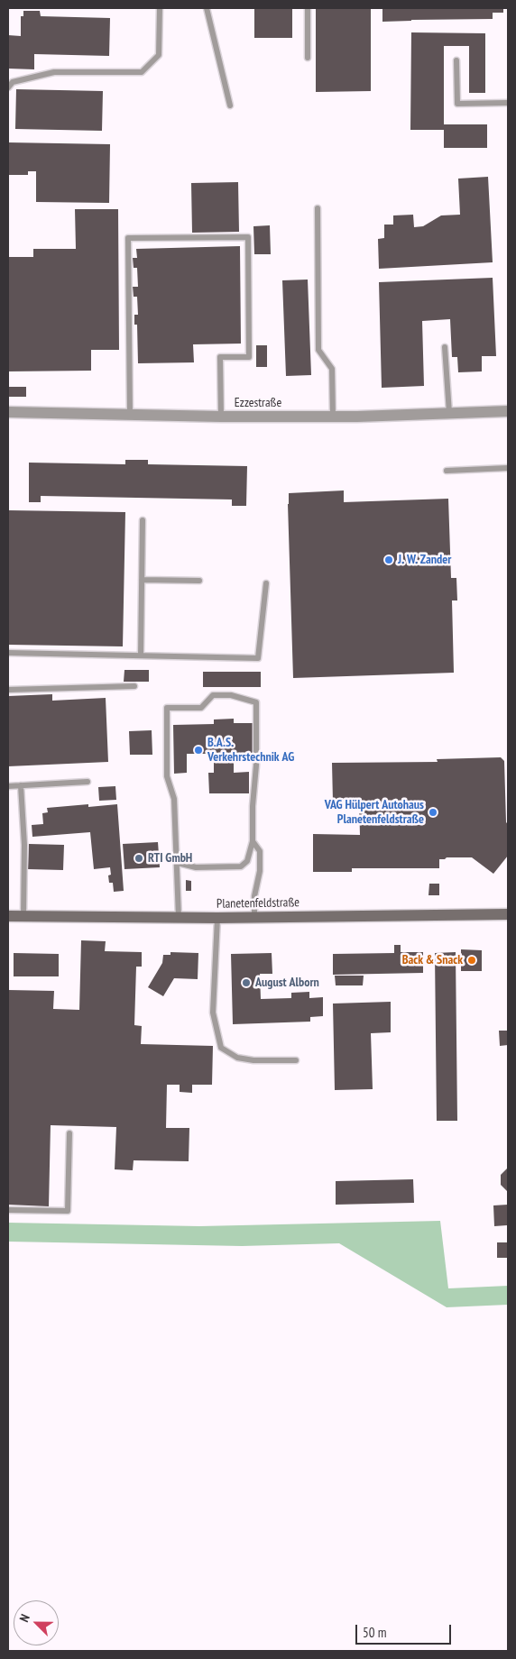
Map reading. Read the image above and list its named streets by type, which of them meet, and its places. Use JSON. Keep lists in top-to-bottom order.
{
  "streets": {
    "street": ["Ezzestraße", "Planetenfeldstraße"]
  },
  "places": [
    "J. W. Zander",
    "B.A.S. Verkehrstechnik AG",
    "VAG Hülpert Autohaus Planetenfeldstraße",
    "RTI GmbH",
    "Back & Snack",
    "August Alborn"
  ],
  "scale_bar": "50 m",
  "north": "top left"
}
